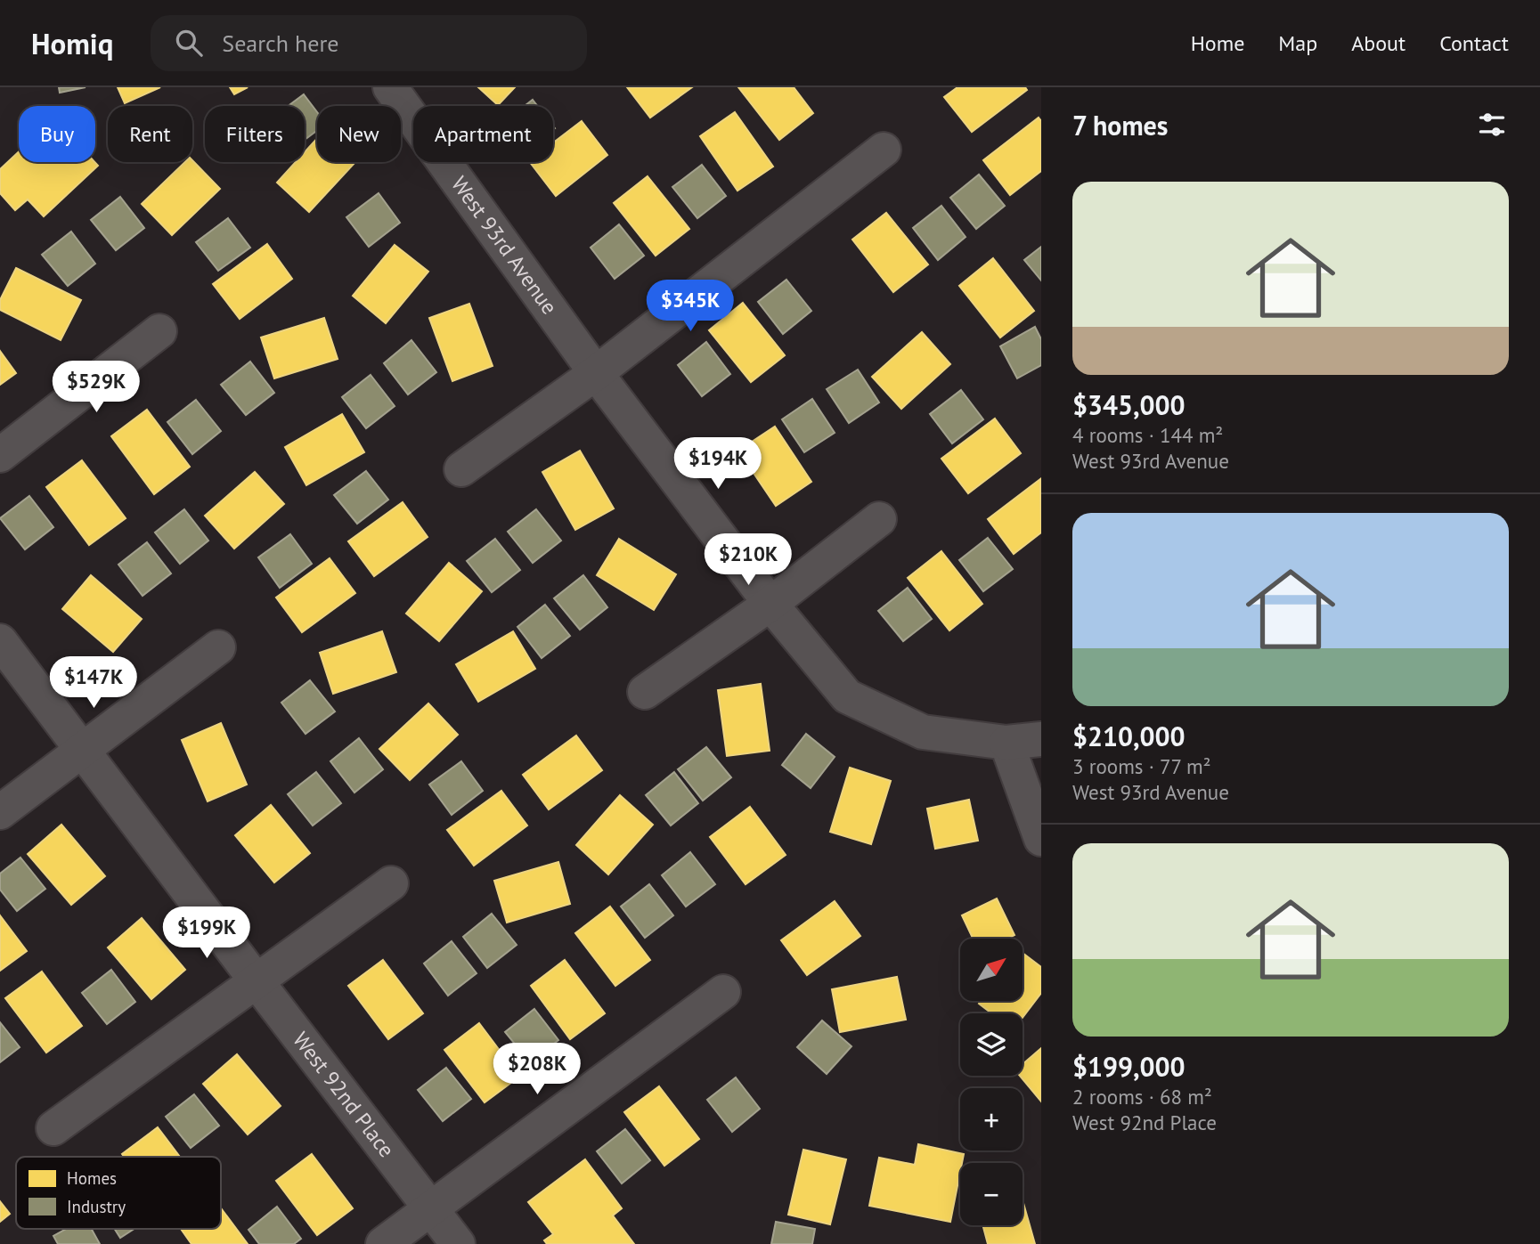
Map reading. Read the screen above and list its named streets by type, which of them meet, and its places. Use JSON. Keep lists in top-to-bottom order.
{
  "streets": {
    "street": ["West 93rd Avenue", "West 92nd Place"]
  },
  "legend": ["Homes", "Industry"],
  "north": "top right",
  "page": {
    "header": "Homiq",
    "search": "Search here",
    "nav": [
      "Home",
      "Map",
      "About",
      "Contact"
    ],
    "heading": "7 homes",
    "chip": [
      "Buy",
      "Rent",
      "Filters",
      "New",
      "Apartment"
    ],
    "list": [
      {
        "name": "$345,000",
        "note": "4 rooms · 144 m² · West 93rd Avenue"
      },
      {
        "name": "$210,000",
        "note": "3 rooms · 77 m² · West 93rd Avenue"
      },
      {
        "name": "$199,000",
        "note": "2 rooms · 68 m² · West 92nd Place"
      }
    ],
    "price": [
      "$345K",
      "$529K",
      "$194K",
      "$210K",
      "$147K",
      "$199K",
      "$208K"
    ],
    "map_buttons": ["+", "−"]
  }
}
